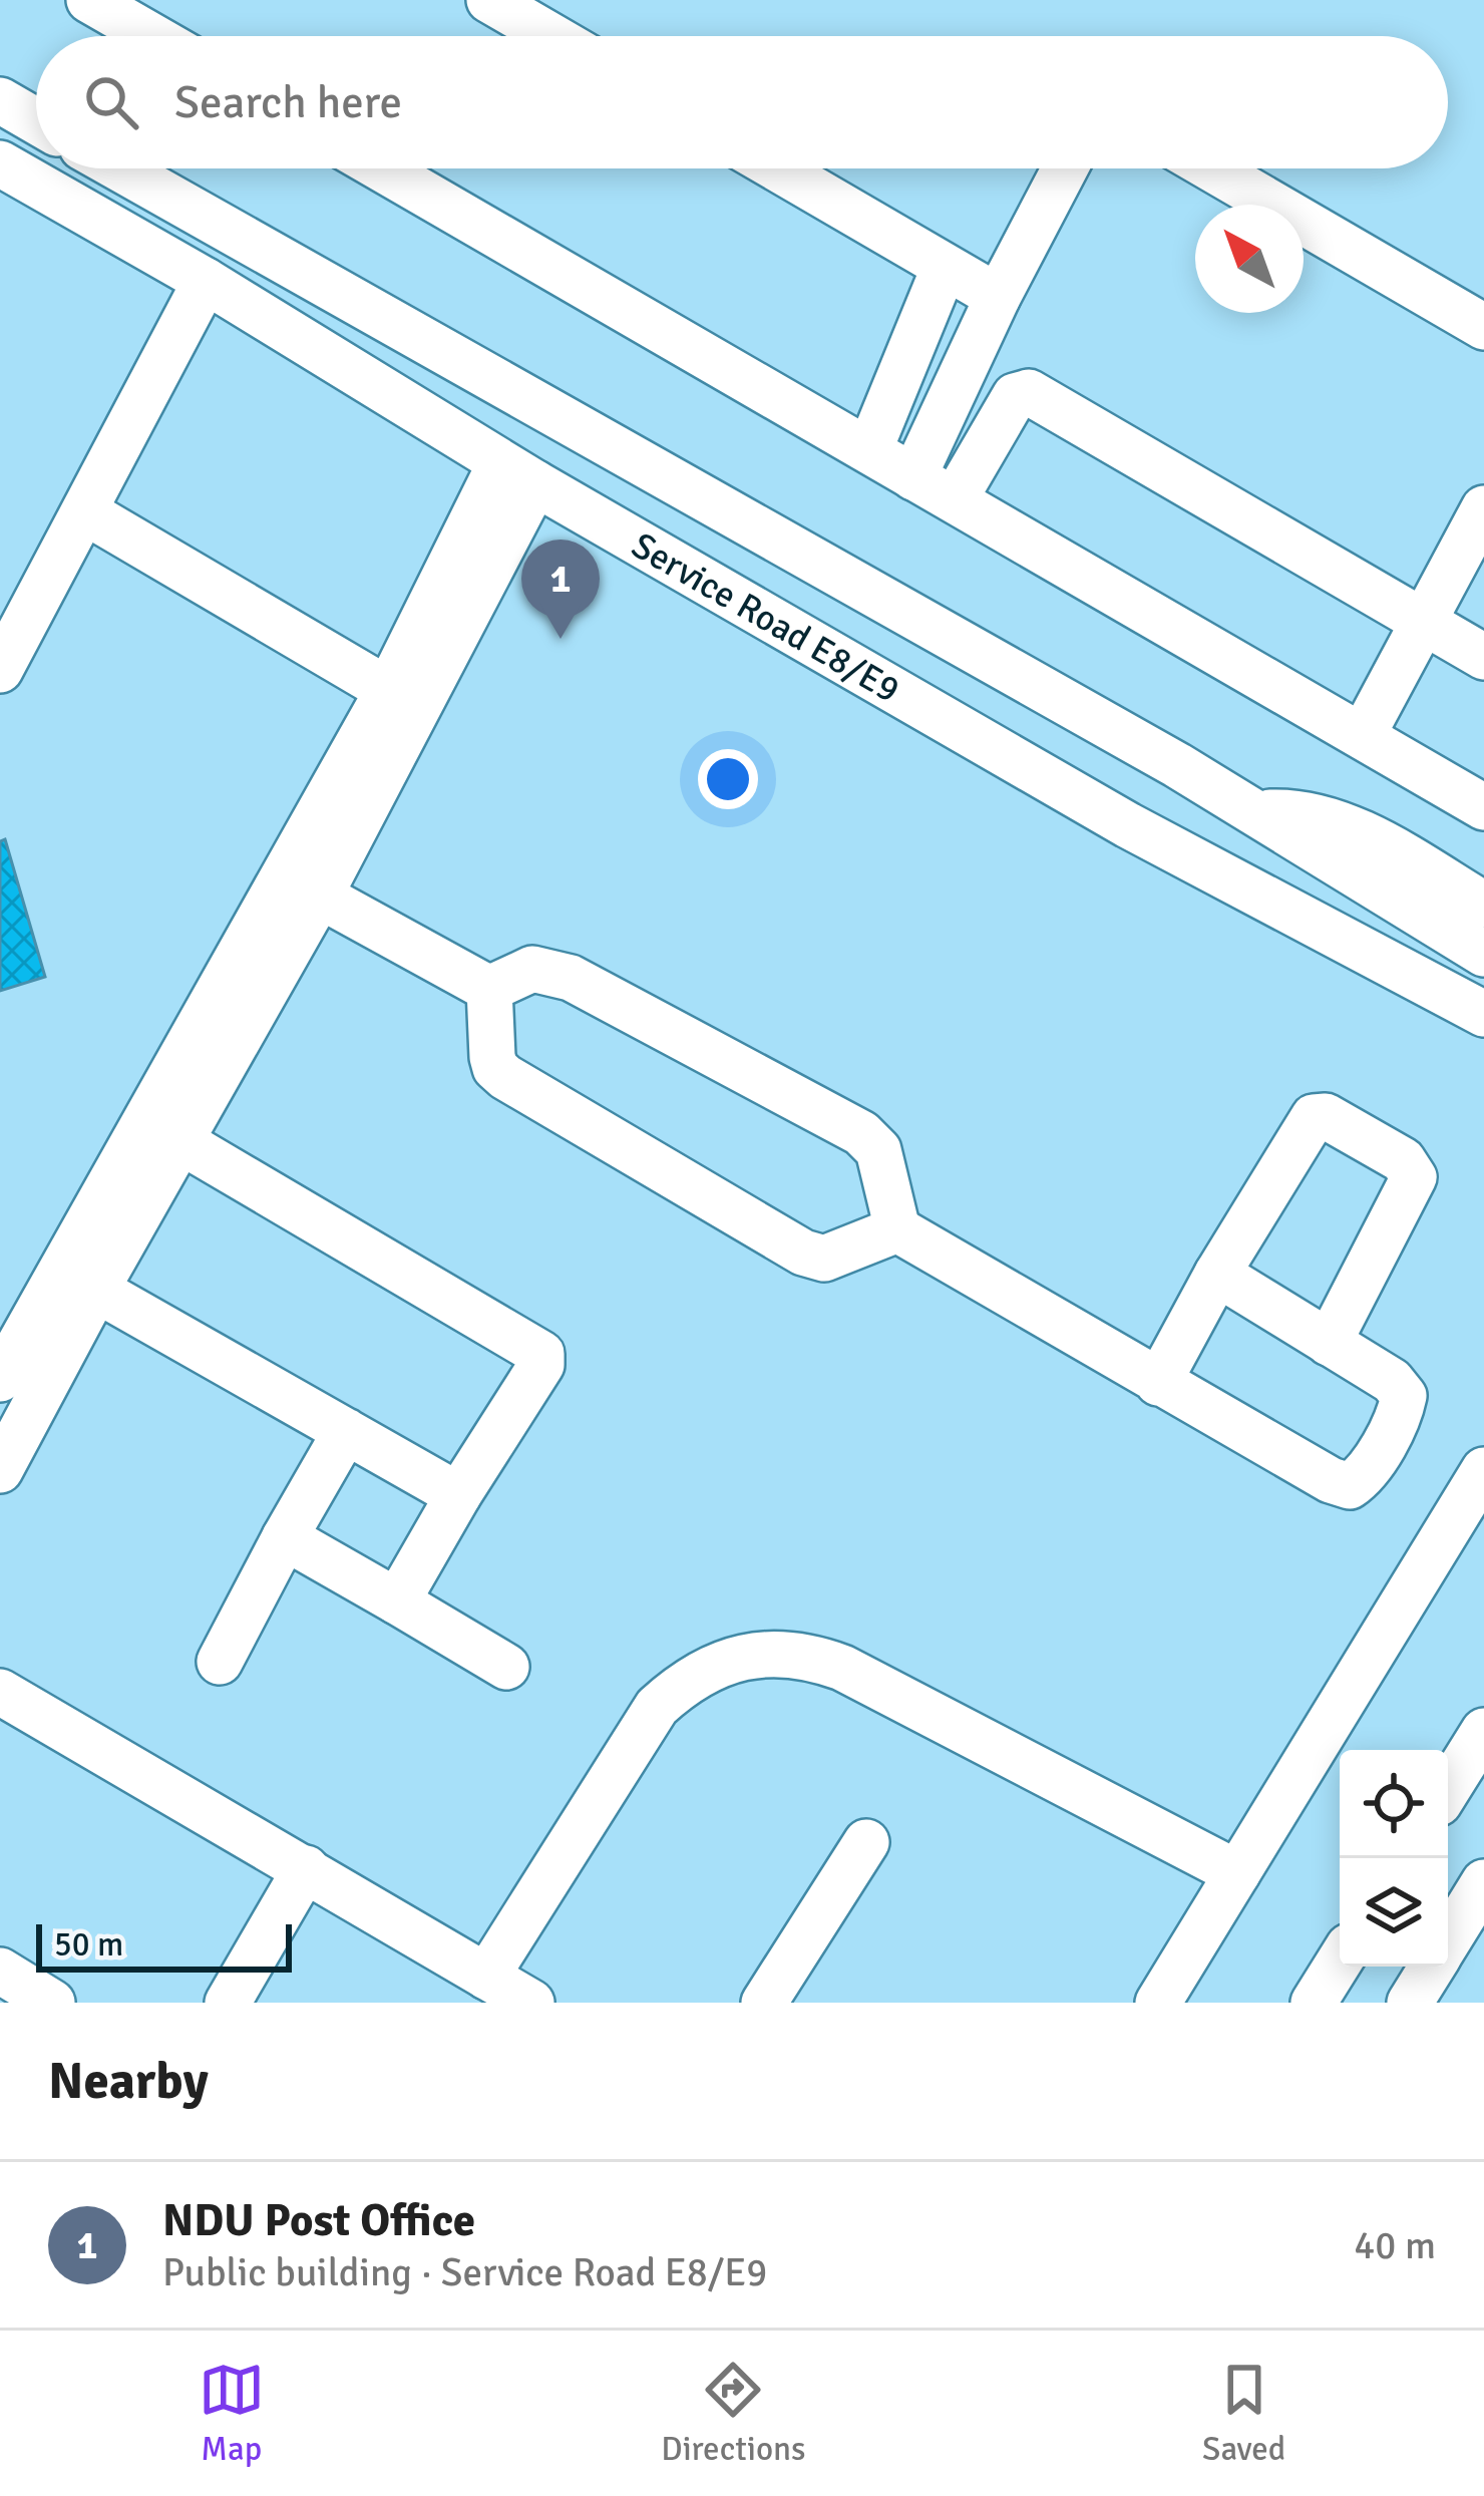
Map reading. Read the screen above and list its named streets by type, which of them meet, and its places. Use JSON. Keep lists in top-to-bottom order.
{
  "streets": {
    "street": ["Service Road E8/E9"]
  },
  "scale_bar": "50 m",
  "north": "top left",
  "page": {
    "search": "Search here",
    "pins": "1",
    "scale": "50 m",
    "heading": "Nearby",
    "list": [
      {
        "mark": "1",
        "name": "NDU Post Office",
        "note": "Public building · Service Road E8/E9",
        "value": "40 m"
      }
    ],
    "nav": ["Map", "Directions", "Saved"]
  }
}
